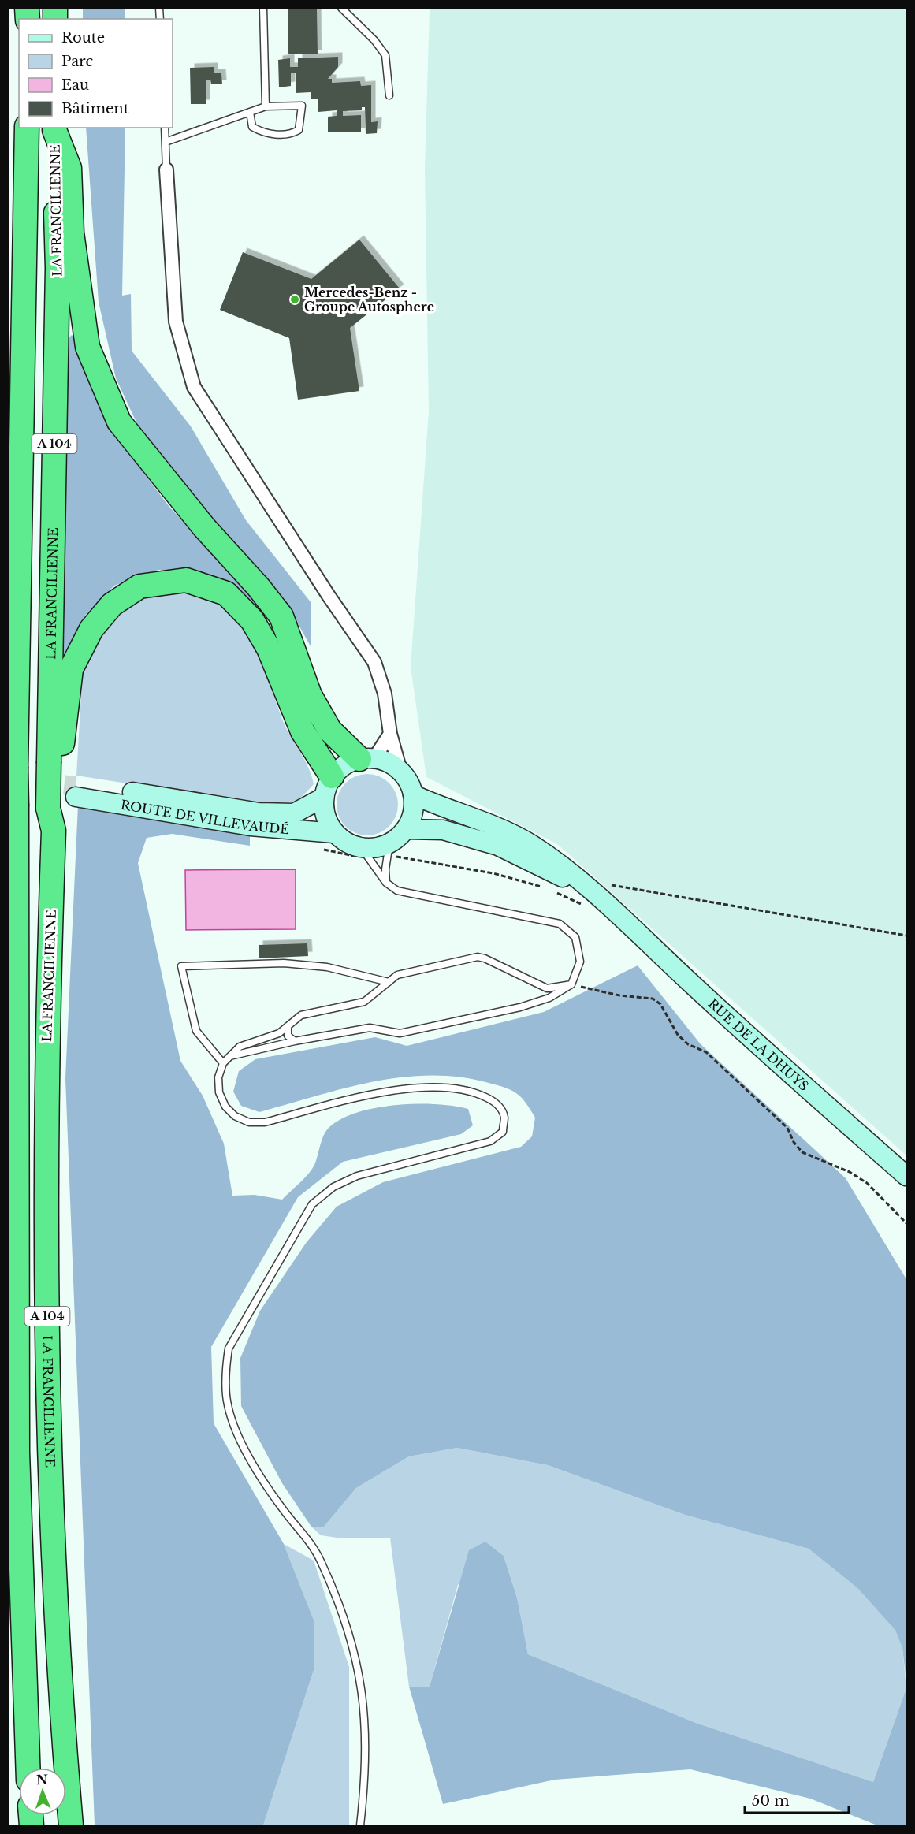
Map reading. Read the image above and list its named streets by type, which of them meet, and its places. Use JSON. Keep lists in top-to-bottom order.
{
  "streets": {
    "highway": ["LA FRANCILIENNE", "A 104"],
    "street": ["ROUTE DE VILLEVAUDÉ", "RUE DE LA DHUYS"]
  },
  "crossings": [
    ["LA FRANCILIENNE", "ROUTE DE VILLEVAUDÉ"],
    ["ROUTE DE VILLEVAUDÉ", "RUE DE LA DHUYS"]
  ],
  "places": ["Mercedes-Benz - Groupe Autosphere"],
  "legend": [
    "Route",
    "Parc",
    "Eau",
    "Bâtiment"
  ],
  "scale_bar": "50 m",
  "north": "top"
}
